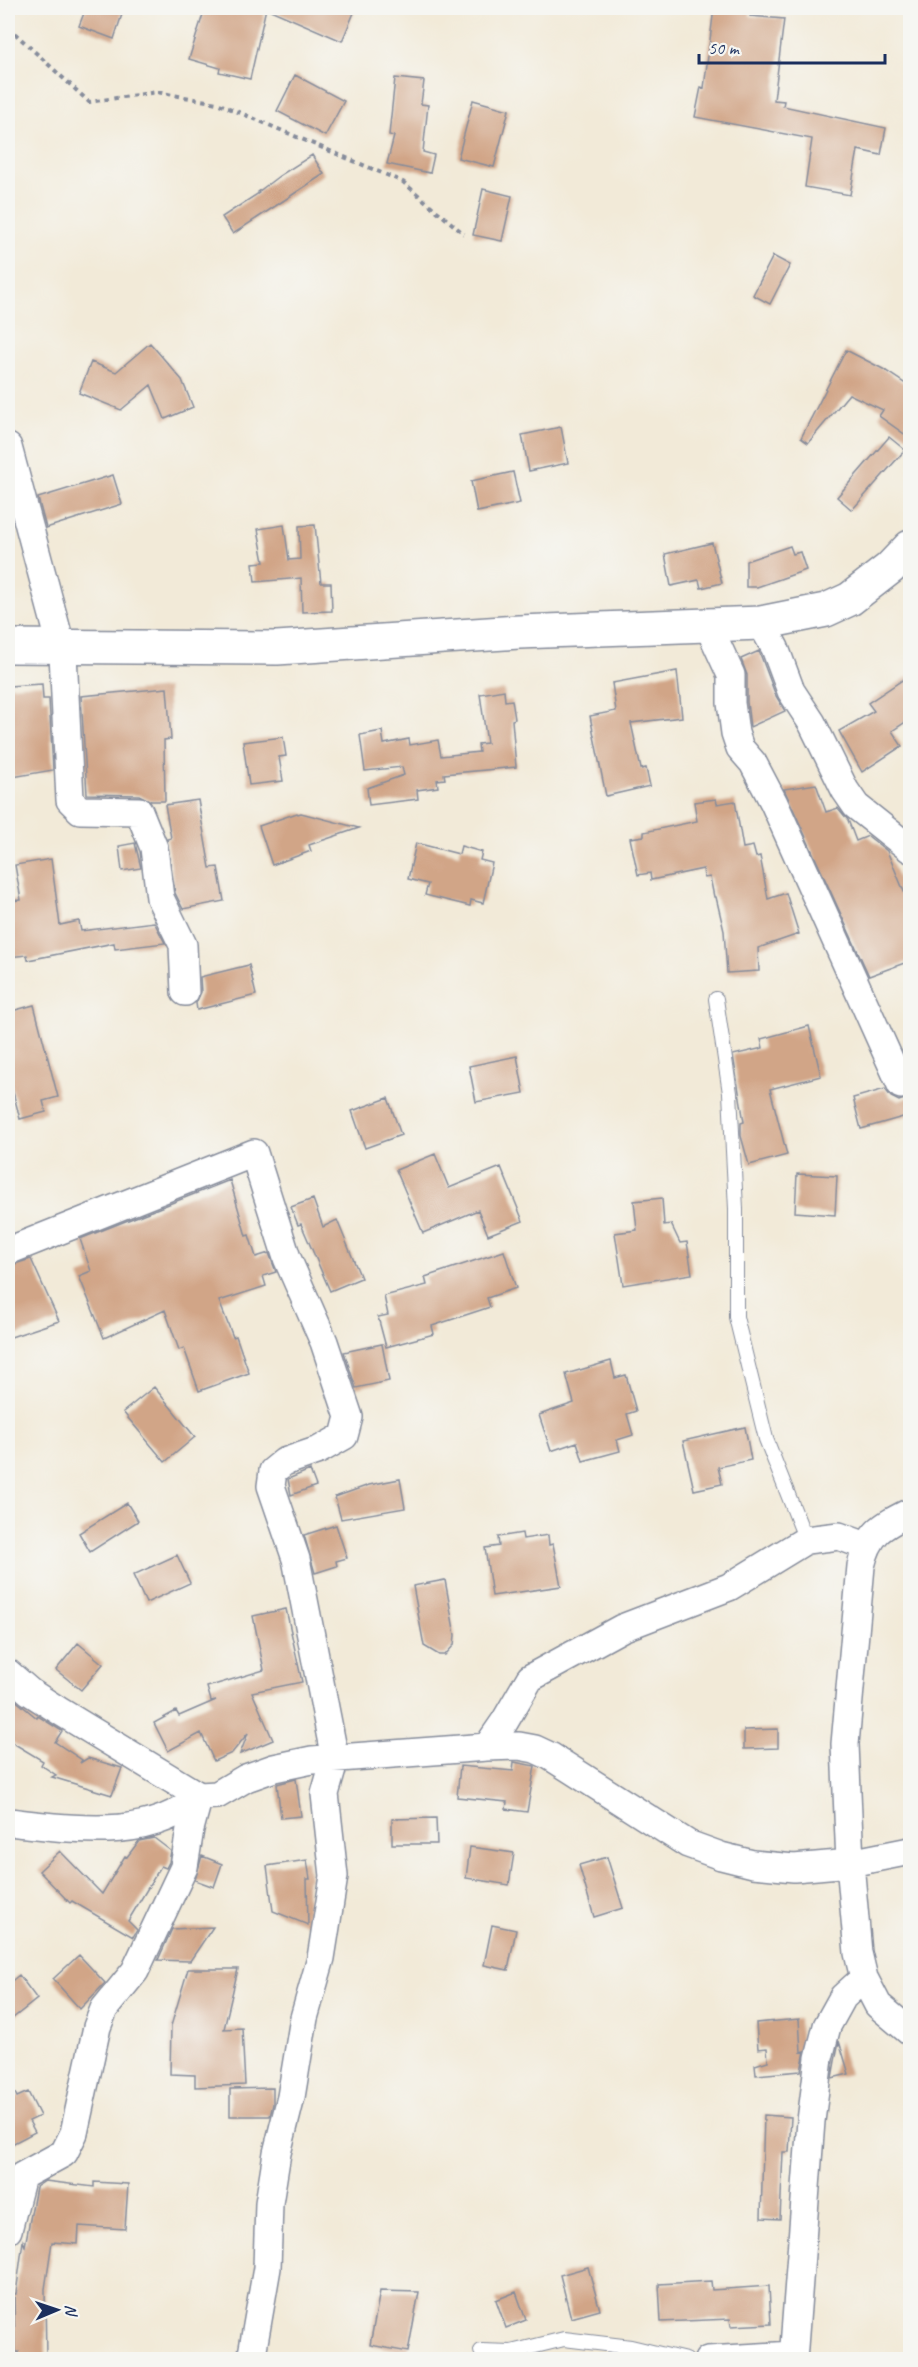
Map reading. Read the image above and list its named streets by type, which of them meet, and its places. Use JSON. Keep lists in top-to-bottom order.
{
  "scale_bar": "50 m",
  "north": "right"
}
